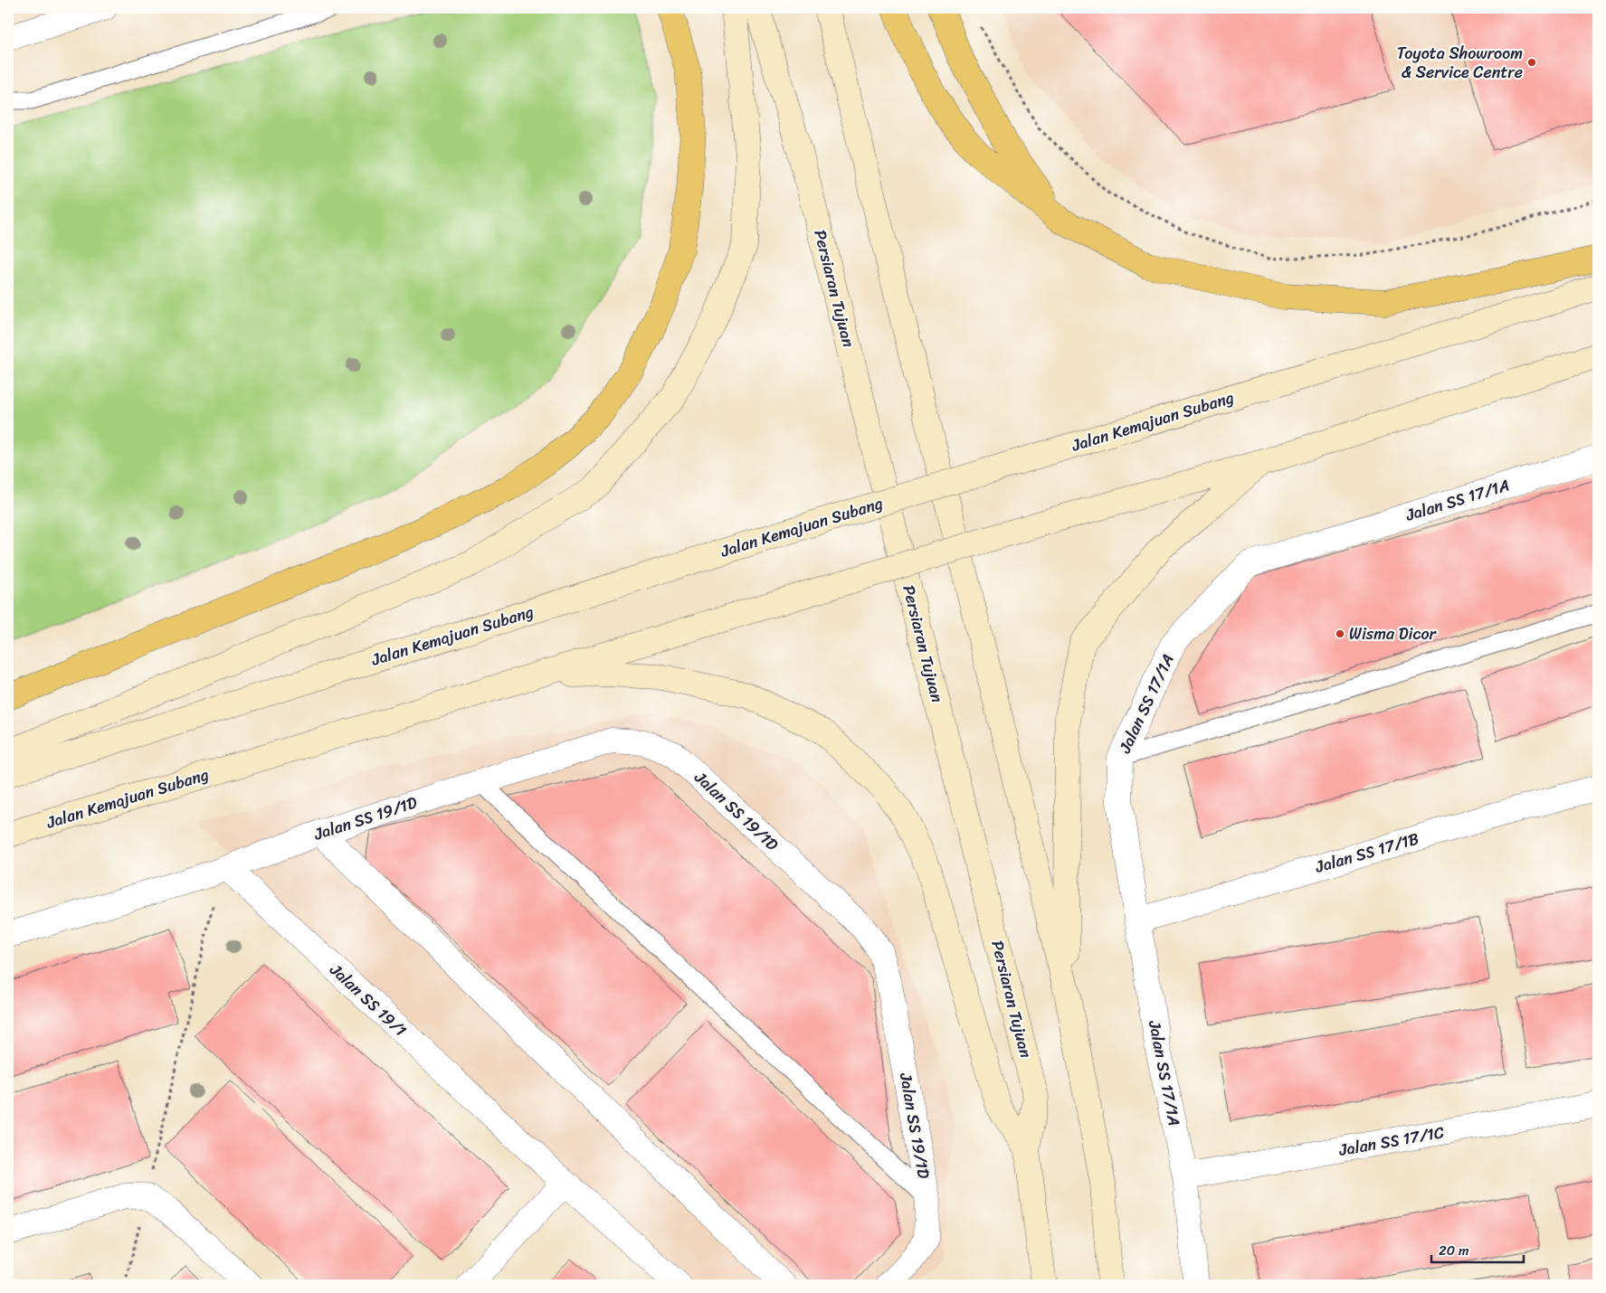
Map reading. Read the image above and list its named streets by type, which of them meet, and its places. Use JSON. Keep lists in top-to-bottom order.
{
  "streets": {
    "main road": ["Persiaran Tujuan", "Jalan Kemajuan Subang"],
    "street": [
      "Jalan SS 17/1A",
      "Jalan SS 19/1D",
      "Jalan SS 17/1B",
      "Jalan SS 19/1",
      "Jalan SS 17/1C"
    ]
  },
  "crossings": [
    ["Jalan SS 17/1A", "Jalan SS 17/1B"],
    ["Jalan SS 17/1A", "Jalan SS 17/1C"],
    ["Jalan SS 19/1D", "Jalan SS 19/1"]
  ],
  "places": ["Toyota Showroom & Service Centre", "Wisma Dicor"],
  "scale_bar": "20 m"
}
